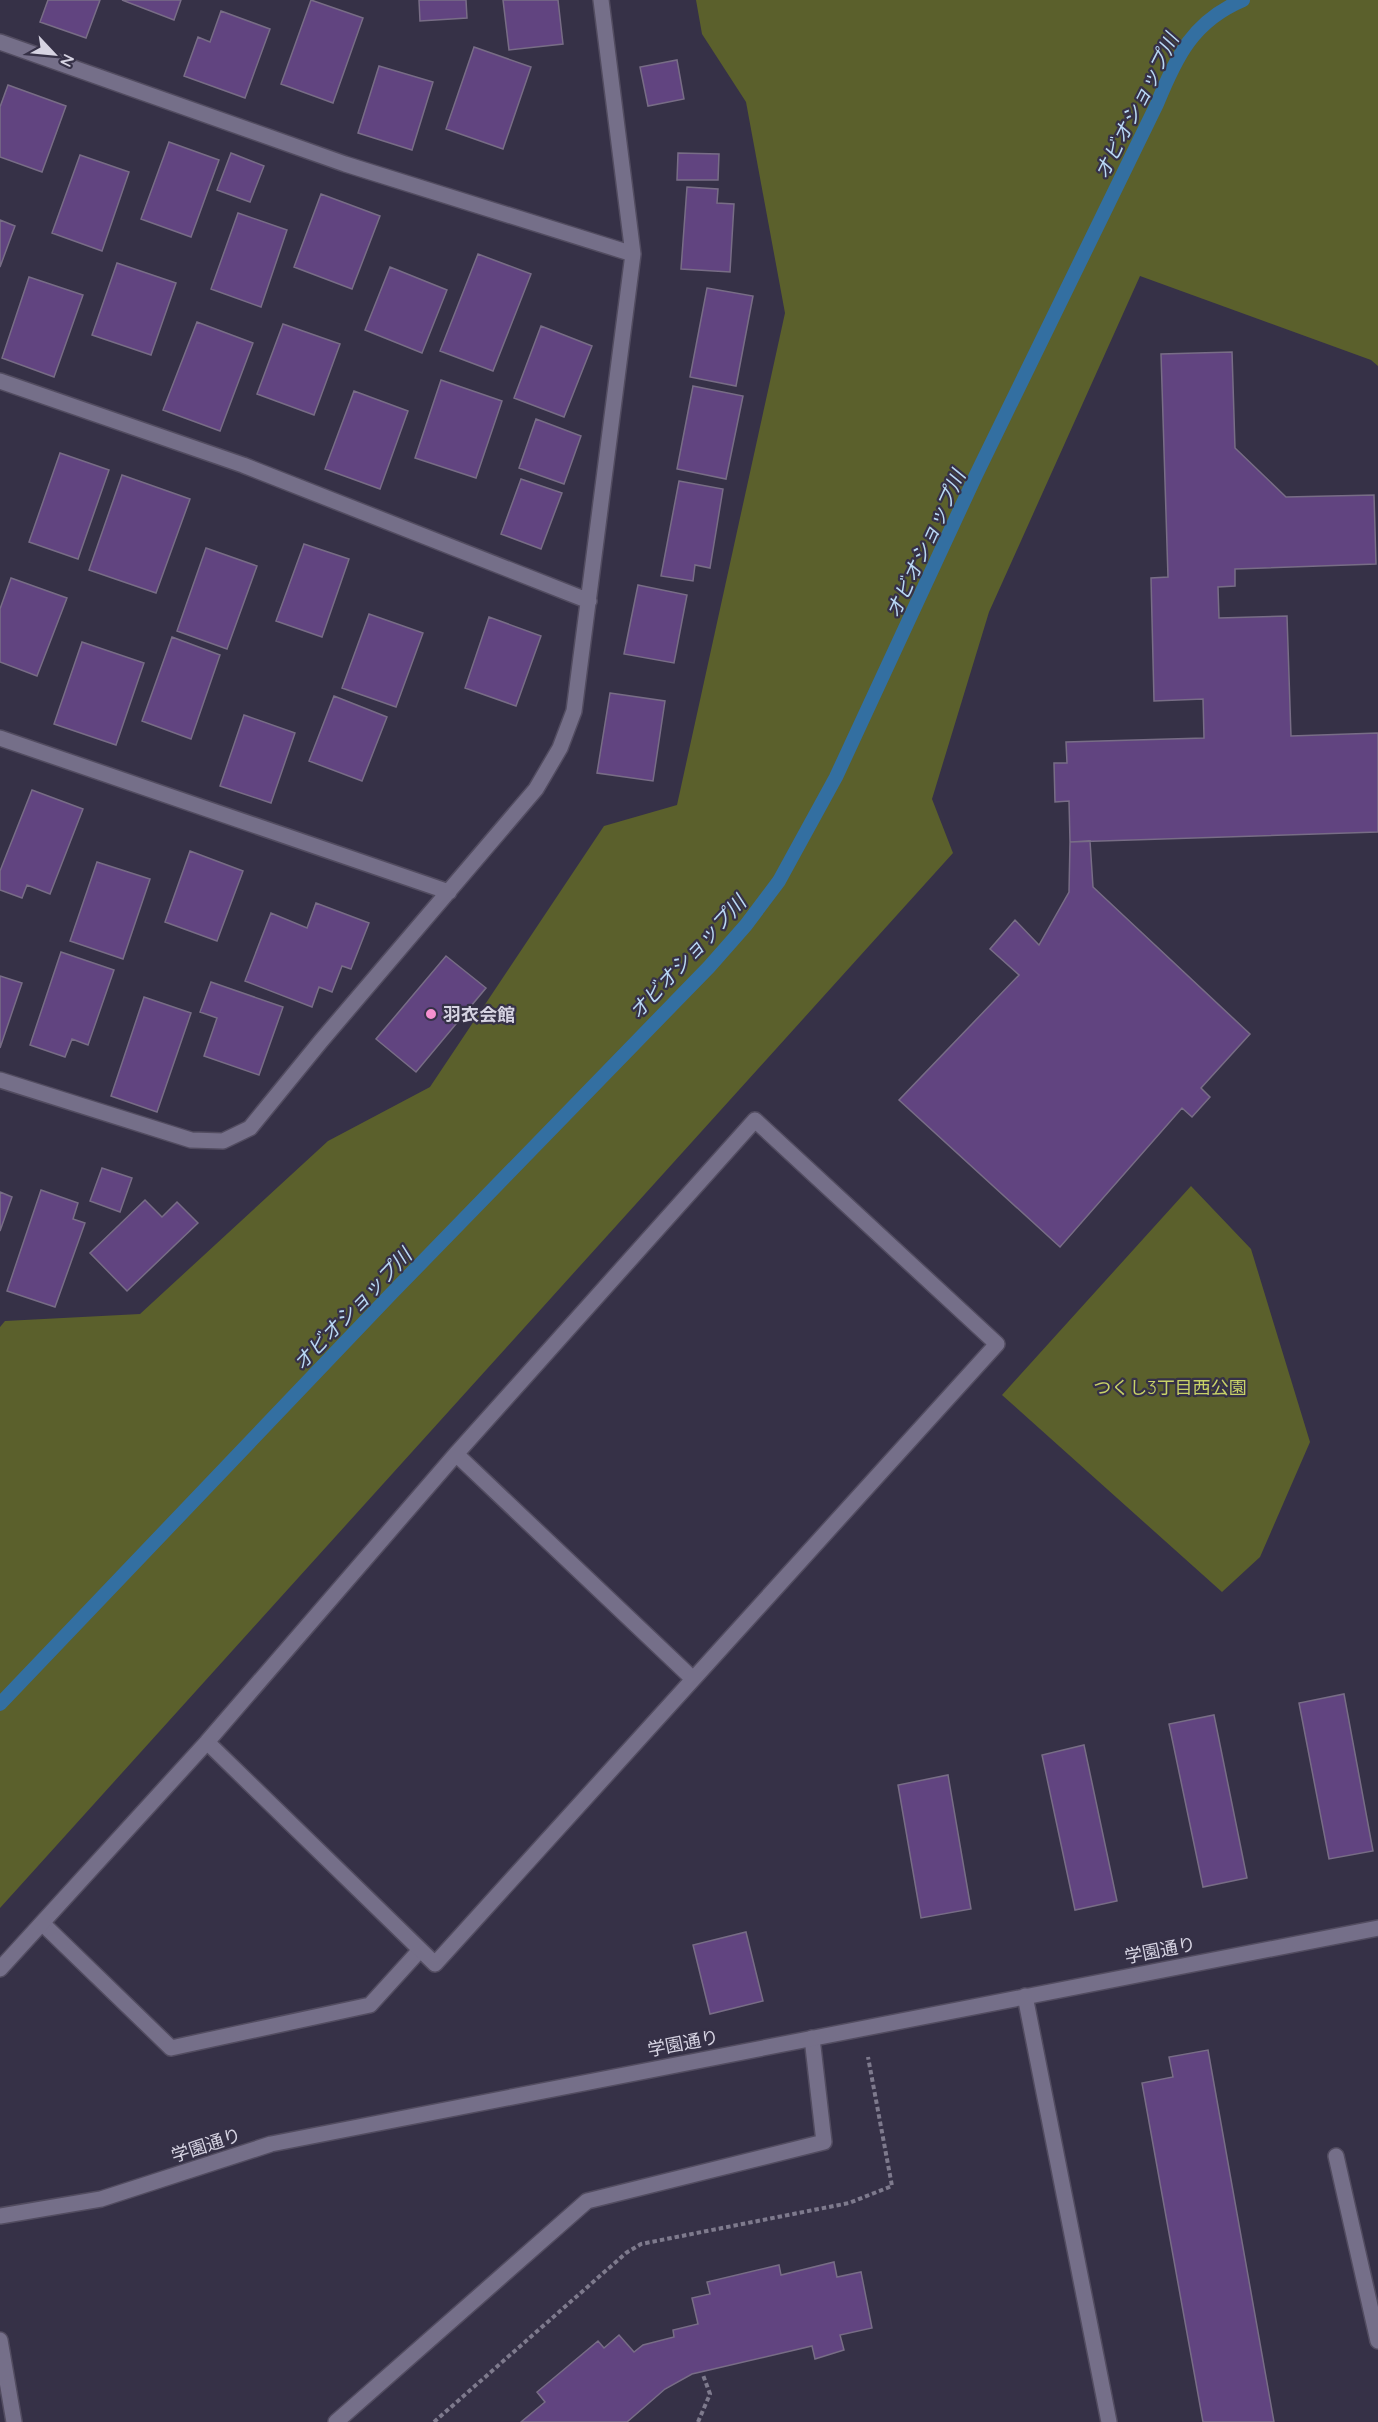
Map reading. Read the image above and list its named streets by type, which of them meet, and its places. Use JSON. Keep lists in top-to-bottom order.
{
  "streets": {
    "street": ["学園通り"]
  },
  "water": ["オビオショップ川"],
  "parks": ["つくし3丁目西公園"],
  "places": ["羽衣会館"],
  "north": "bottom right"
}
